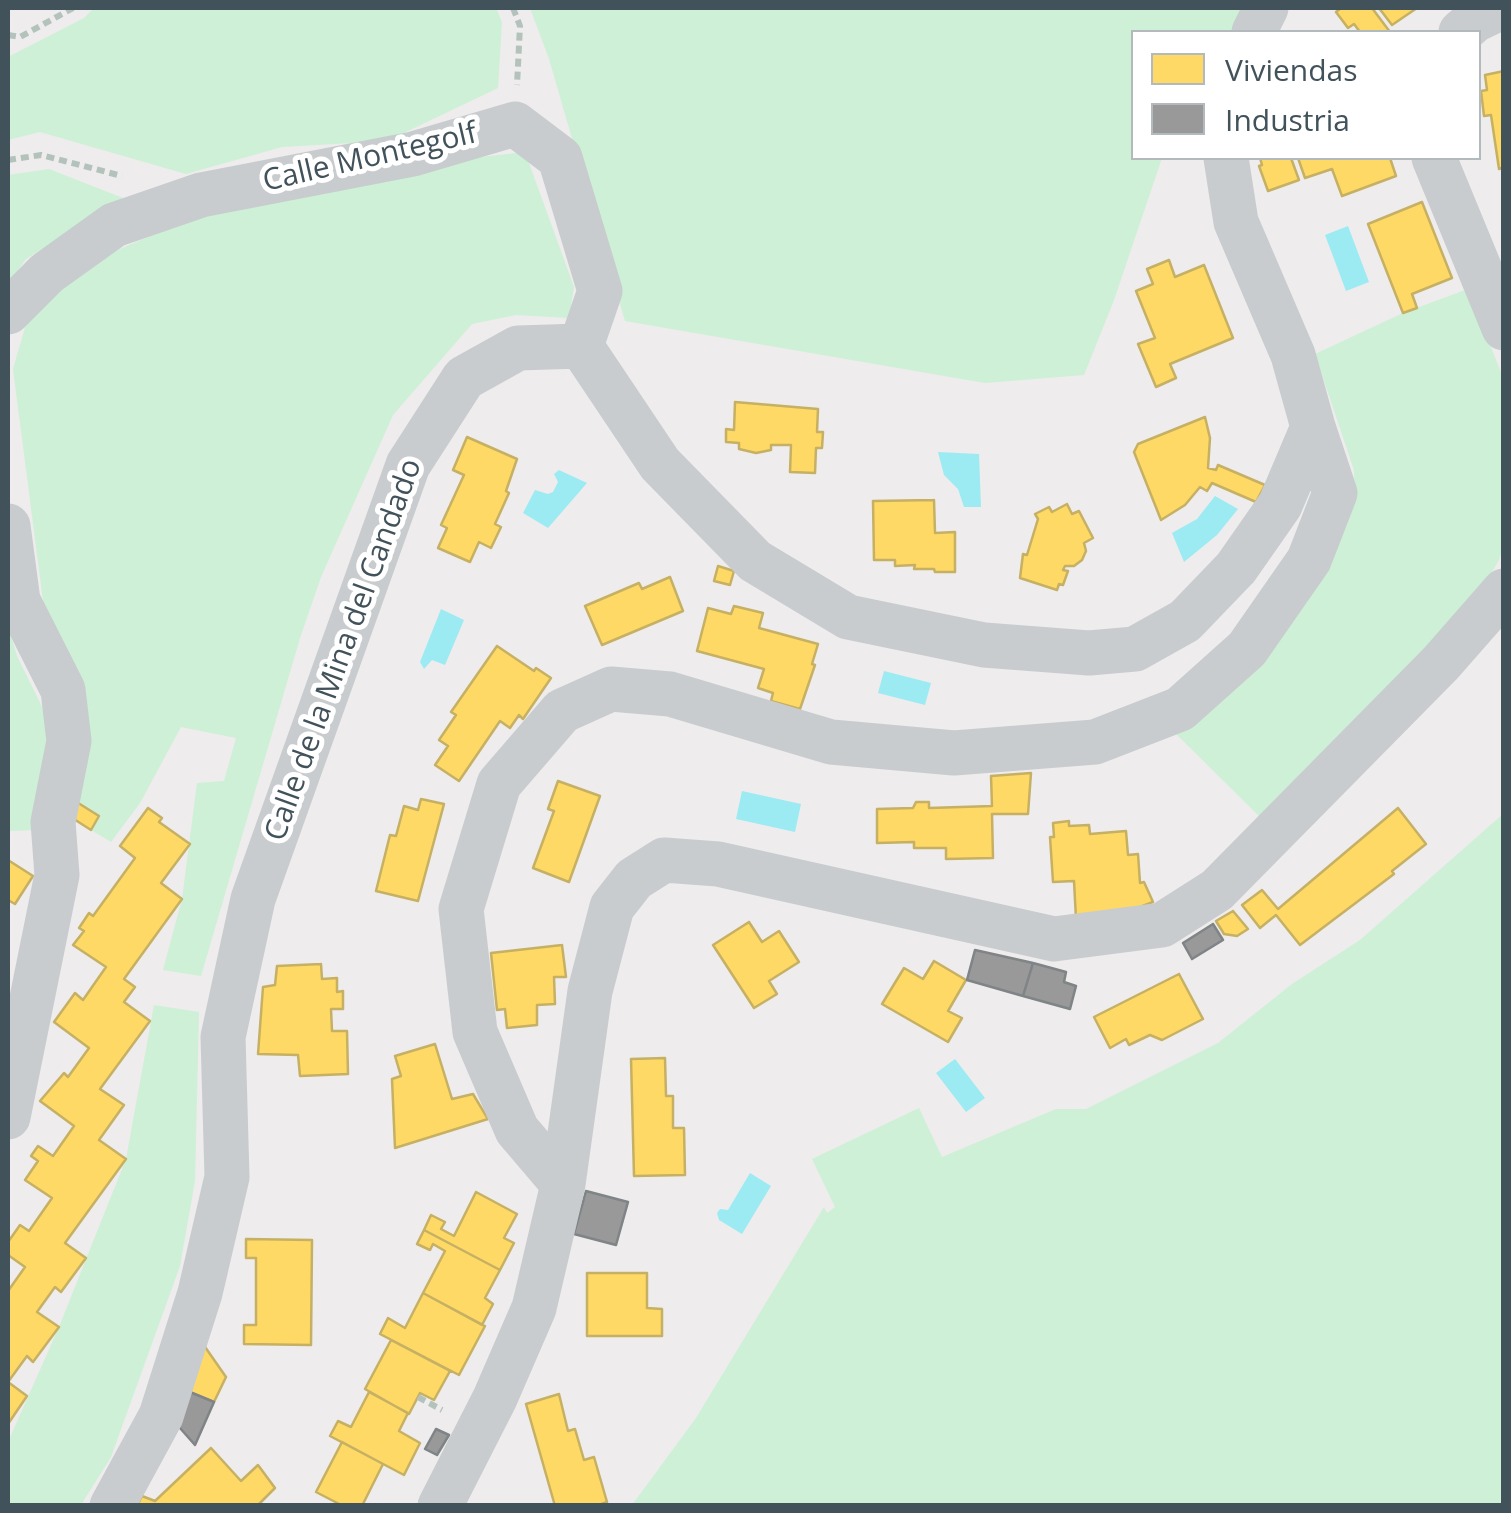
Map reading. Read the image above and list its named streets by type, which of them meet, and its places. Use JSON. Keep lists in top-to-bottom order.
{
  "streets": {
    "street": ["Calle Montegolf", "Calle de la Mina del Candado"]
  },
  "crossings": [
    ["Calle Montegolf", "Calle de la Mina del Candado"]
  ],
  "legend": ["Viviendas", "Industria"]
}
